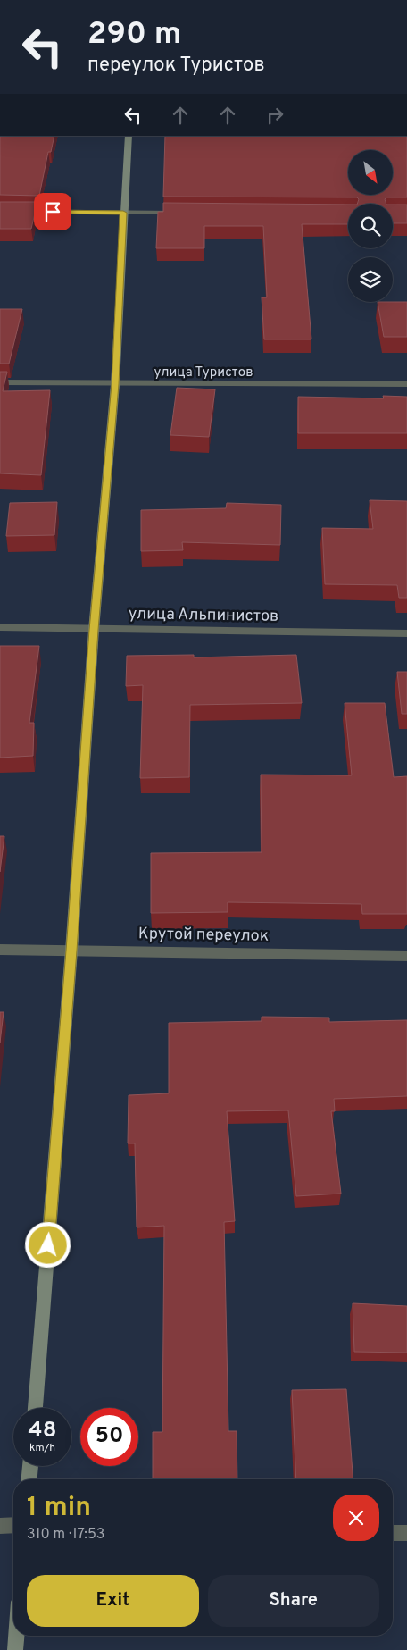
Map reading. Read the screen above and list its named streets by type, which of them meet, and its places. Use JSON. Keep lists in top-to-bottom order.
{
  "streets": {
    "street": ["улица Туристов", "улица Альпинистов", "Крутой переулок"]
  },
  "north": "bottom right",
  "page": {
    "turn": ["290 m", "переулок Туристов"],
    "speed": "48 km/h",
    "limit": "50",
    "heading": ["1 min", "310 m · 17:53"],
    "buttons": ["Exit", "Share"]
  }
}
